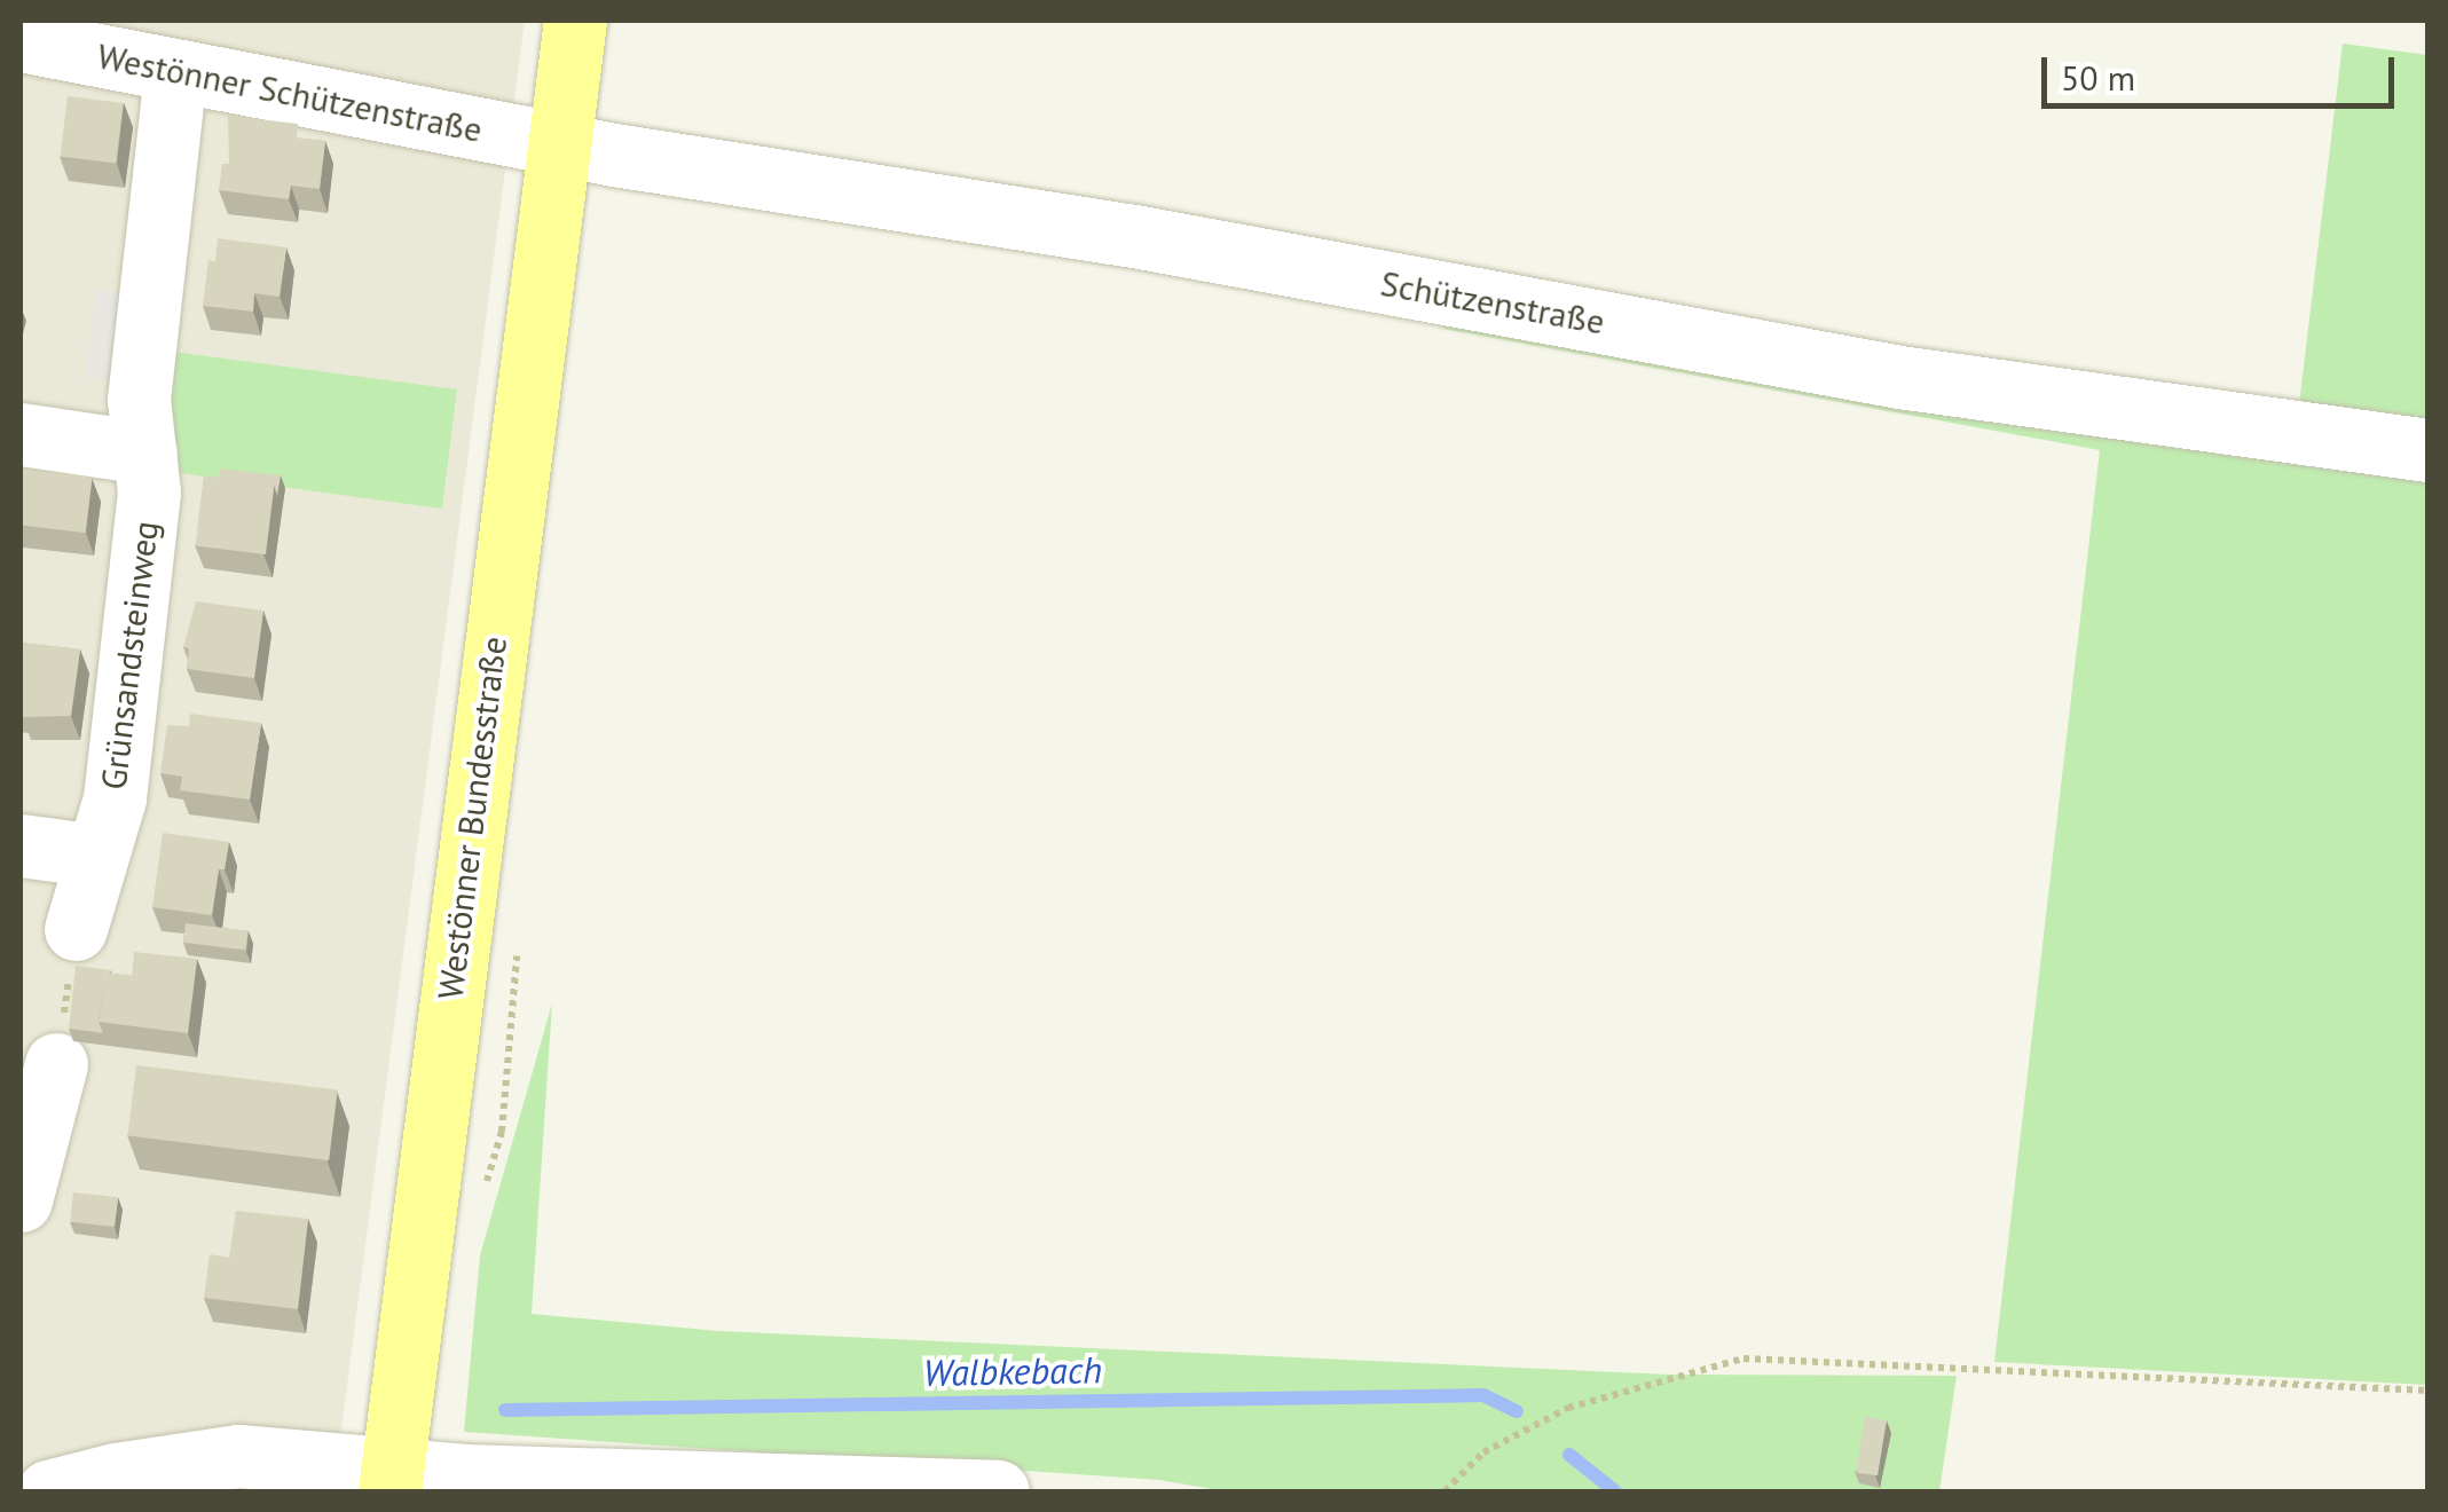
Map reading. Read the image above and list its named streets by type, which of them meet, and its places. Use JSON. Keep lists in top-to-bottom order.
{
  "streets": {
    "main road": ["Westönner Bundesstraße"],
    "street": ["Westönner Schützenstraße", "Schützenstraße", "Grünsandsteinweg"]
  },
  "crossings": [
    ["Westönner Schützenstraße", "Schützenstraße"],
    ["Westönner Schützenstraße", "Grünsandsteinweg"],
    ["Westönner Schützenstraße", "Westönner Bundesstraße"],
    ["Schützenstraße", "Westönner Bundesstraße"]
  ],
  "water": ["Walbkebach"],
  "scale_bar": "50 m"
}
